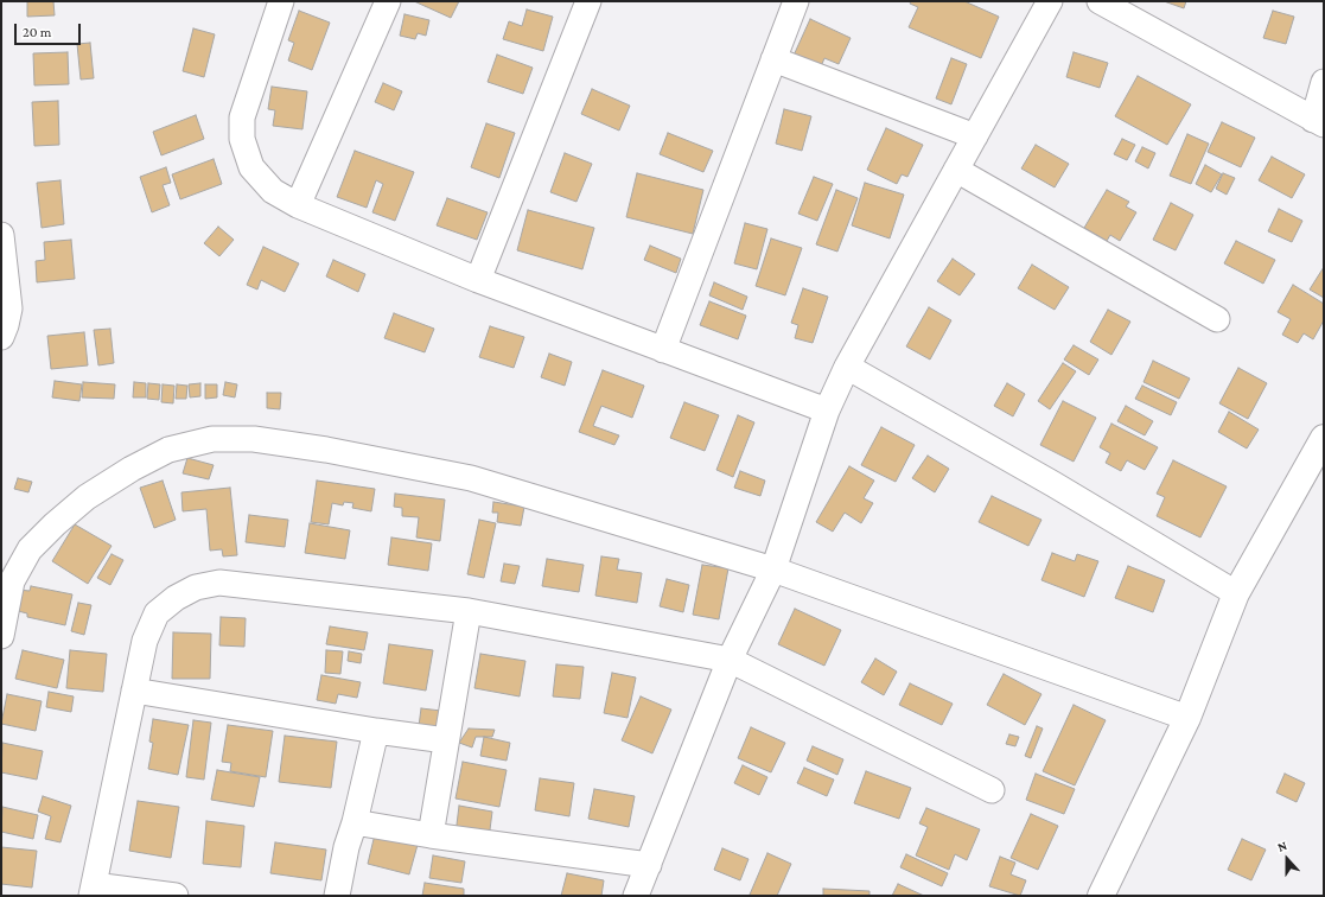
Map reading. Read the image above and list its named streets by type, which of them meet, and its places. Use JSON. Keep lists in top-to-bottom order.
{
  "scale_bar": "20 m",
  "north": "top"
}
